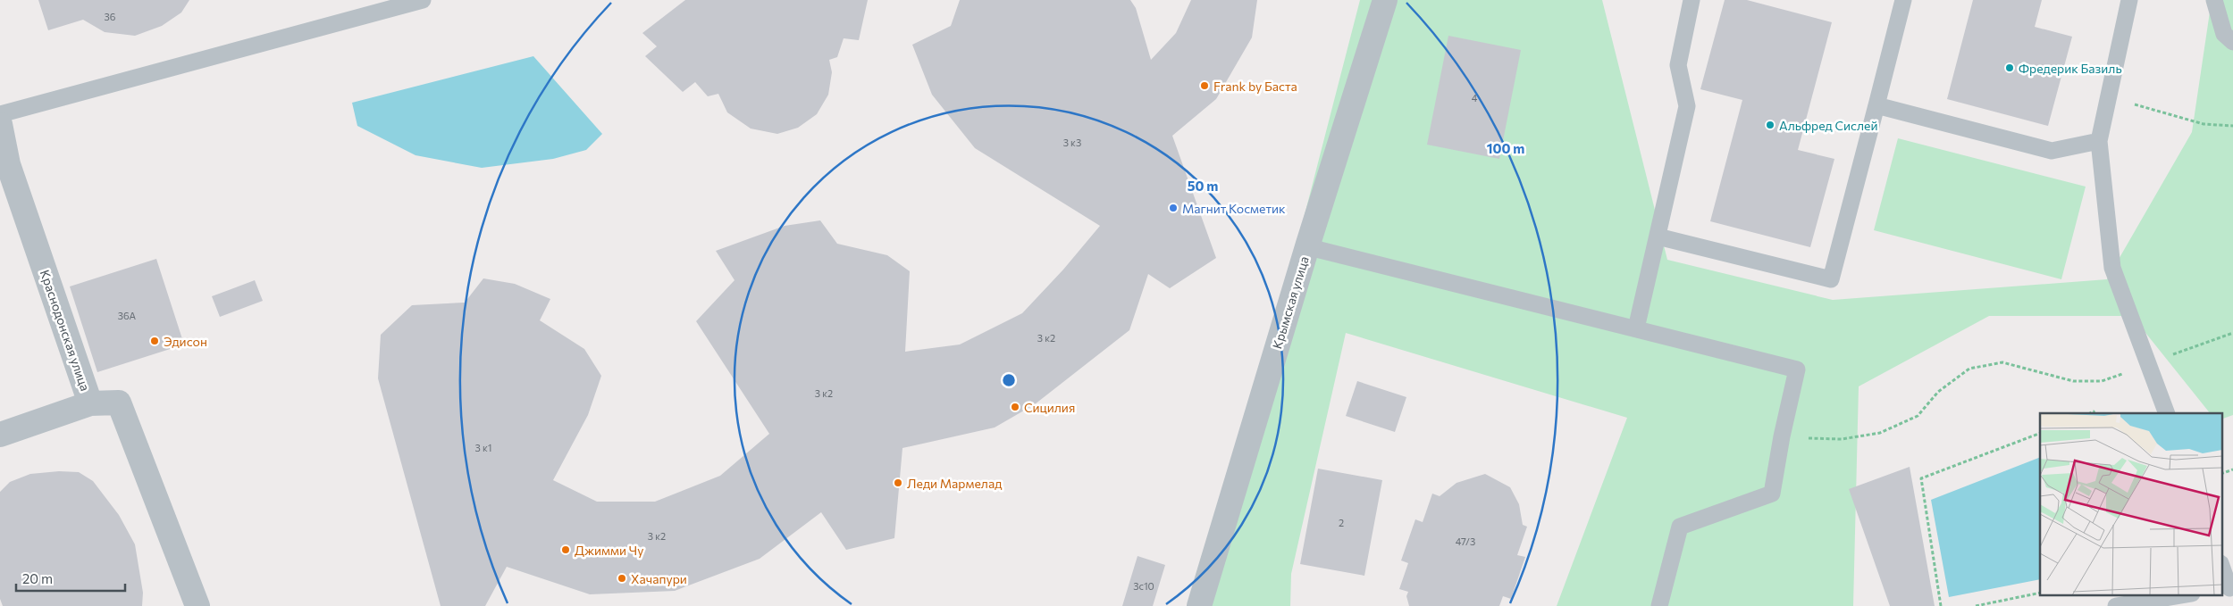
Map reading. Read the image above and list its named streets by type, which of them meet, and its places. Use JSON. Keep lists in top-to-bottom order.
{
  "streets": {
    "street": ["Крымская улица", "Краснодонская улица"]
  },
  "places": [
    "Фредерик Базиль",
    "Frank by Баста",
    "Альфред Сислей",
    "Магнит Косметик",
    "Эдисон",
    "Сицилия",
    "Леди Мармелад",
    "Джимми Чу",
    "Хачапури"
  ],
  "house_numbers": [
    "36",
    "4",
    "3 к3",
    "36А",
    "3 к2",
    "3 к2",
    "3 к1",
    "2",
    "3 к2",
    "47/3",
    "3с10"
  ],
  "scale_bar": "20 m",
  "rings": ["100 m", "50 m"]
}
